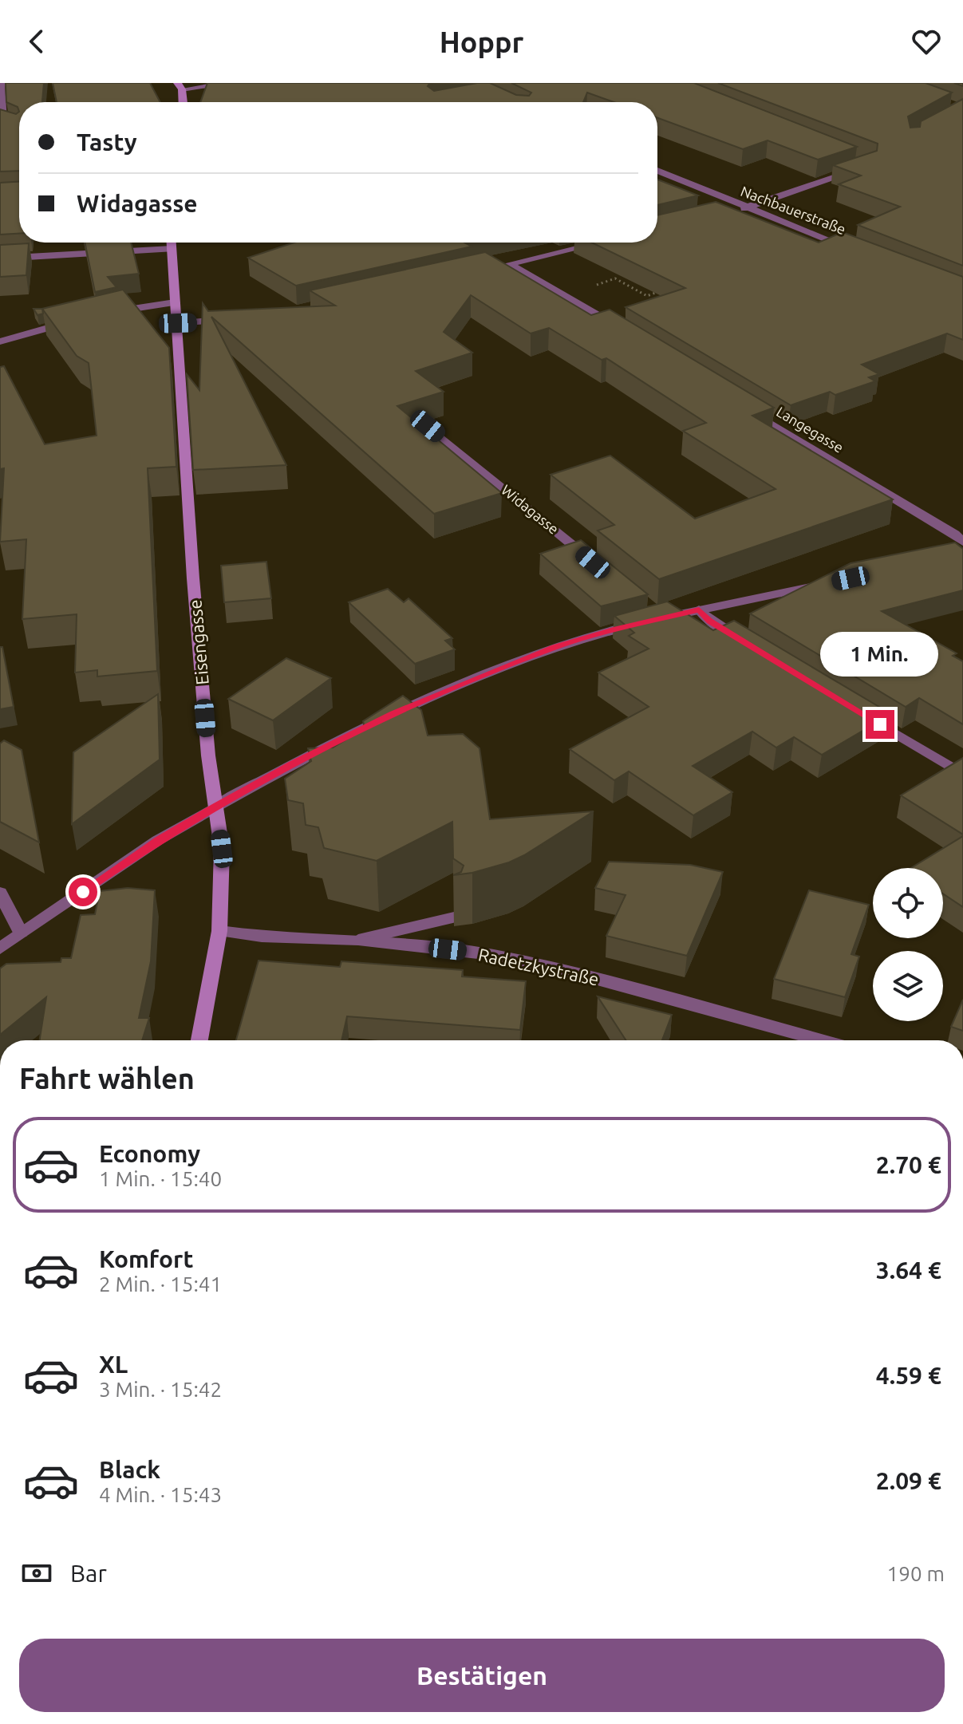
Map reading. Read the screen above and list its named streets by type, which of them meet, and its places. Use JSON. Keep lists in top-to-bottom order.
{
  "streets": {
    "main road": ["Eisengasse"],
    "street": [
      "Nachbauerstraße",
      "Langegasse",
      "Widagasse",
      "Radetzkystraße"
    ]
  },
  "crossings": [
    ["Eisengasse", "Radetzkystraße"]
  ],
  "page": {
    "header": "Hoppr",
    "banner": ["Tasty", "Widagasse"],
    "bubble": "1 Min.",
    "heading": "Fahrt wählen",
    "list": [
      {
        "name": "Economy",
        "note": "1 Min. · 15:40",
        "value": "2.70 €"
      },
      {
        "name": "Komfort",
        "note": "2 Min. · 15:41",
        "value": "3.64 €"
      },
      {
        "name": "XL",
        "note": "3 Min. · 15:42",
        "value": "4.59 €"
      },
      {
        "name": "Black",
        "note": "4 Min. · 15:43",
        "value": "2.09 €"
      }
    ],
    "pay": ["Bar", "190 m"],
    "buttons": "Bestätigen"
  }
}
